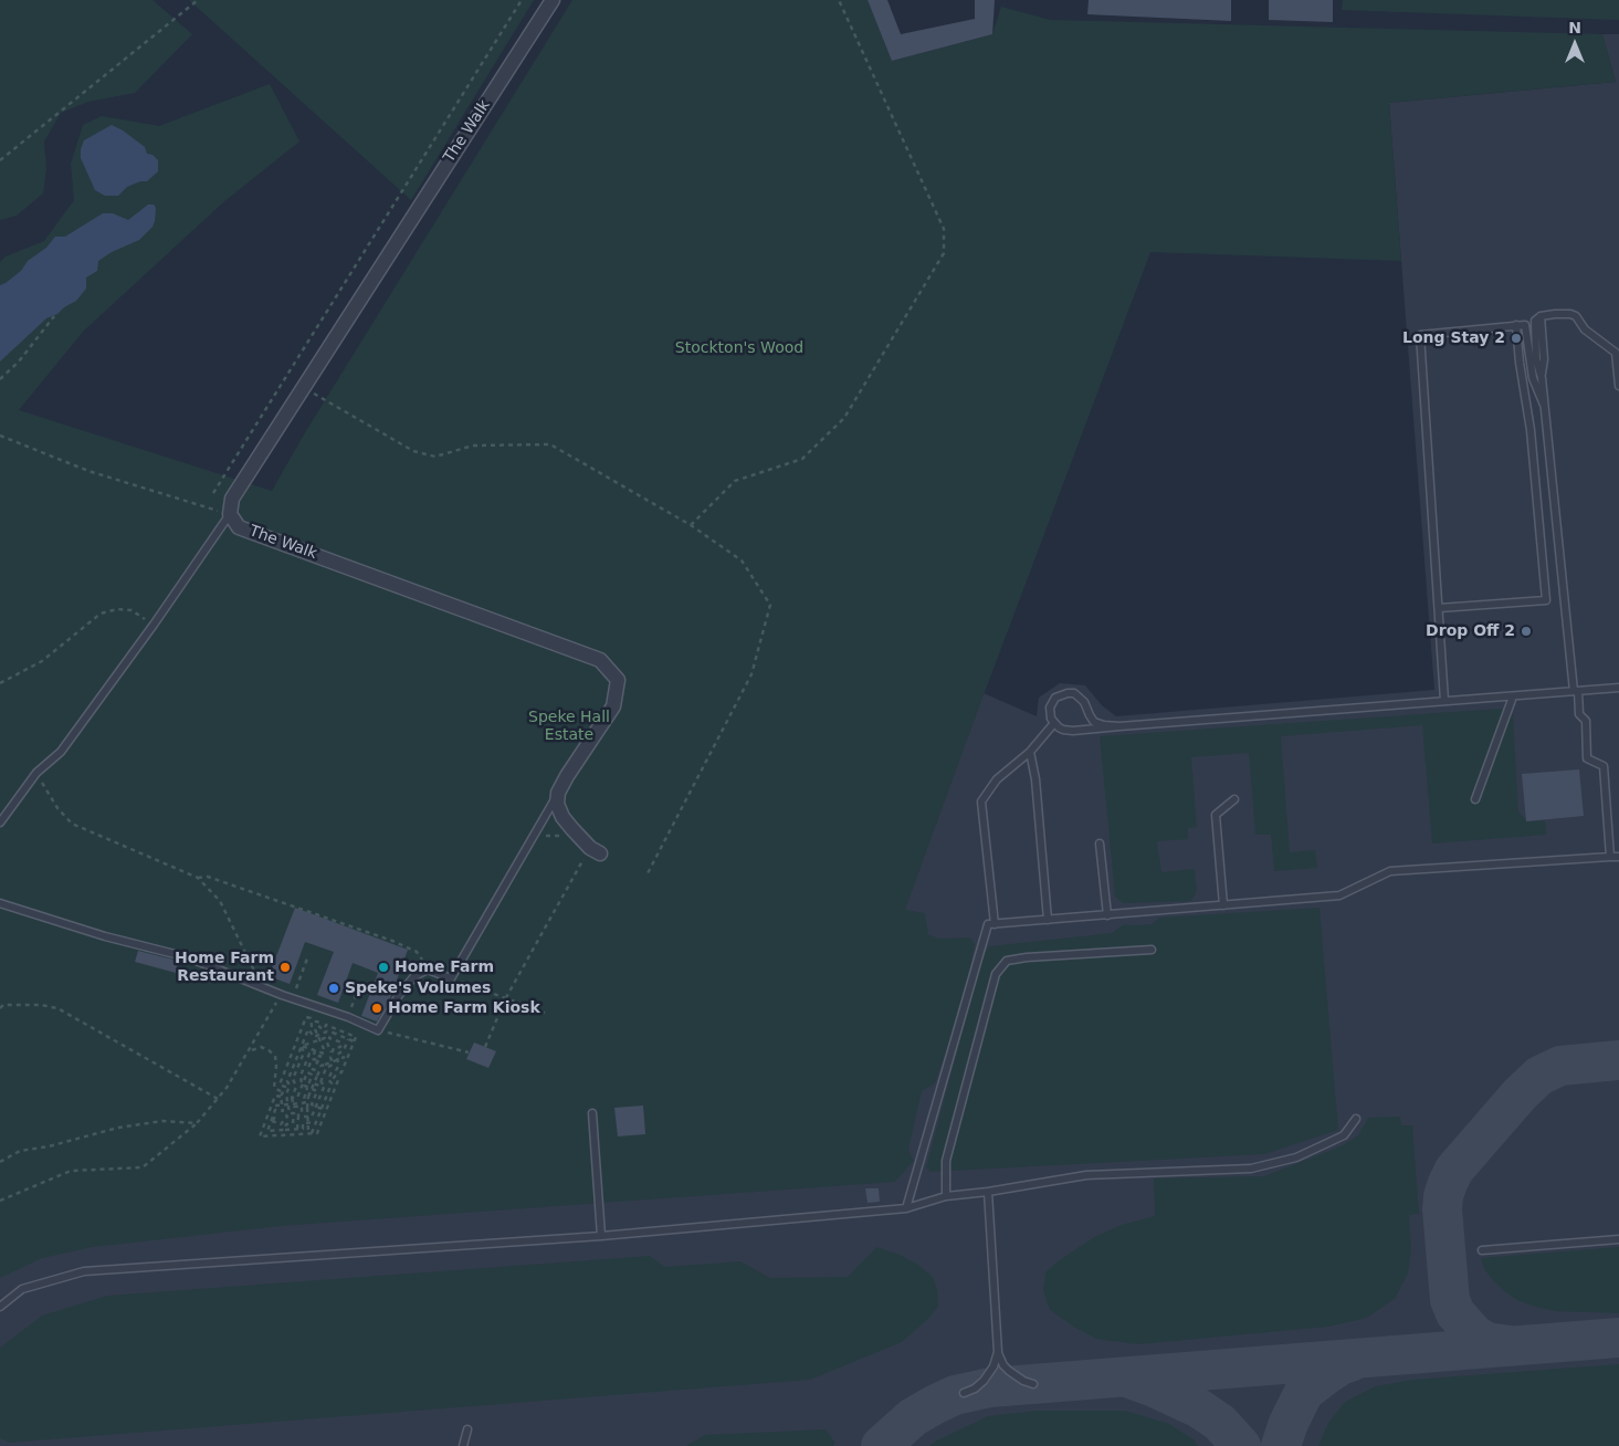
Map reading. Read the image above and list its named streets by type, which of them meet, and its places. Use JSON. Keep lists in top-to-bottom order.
{
  "streets": {
    "street": ["The Walk"]
  },
  "parks": ["Stockton's Wood", "Speke Hall Estate"],
  "places": [
    "Long Stay 2",
    "Drop Off 2",
    "Home Farm Restaurant",
    "Home Farm",
    "Speke's Volumes",
    "Home Farm Kiosk"
  ],
  "north": "top"
}
